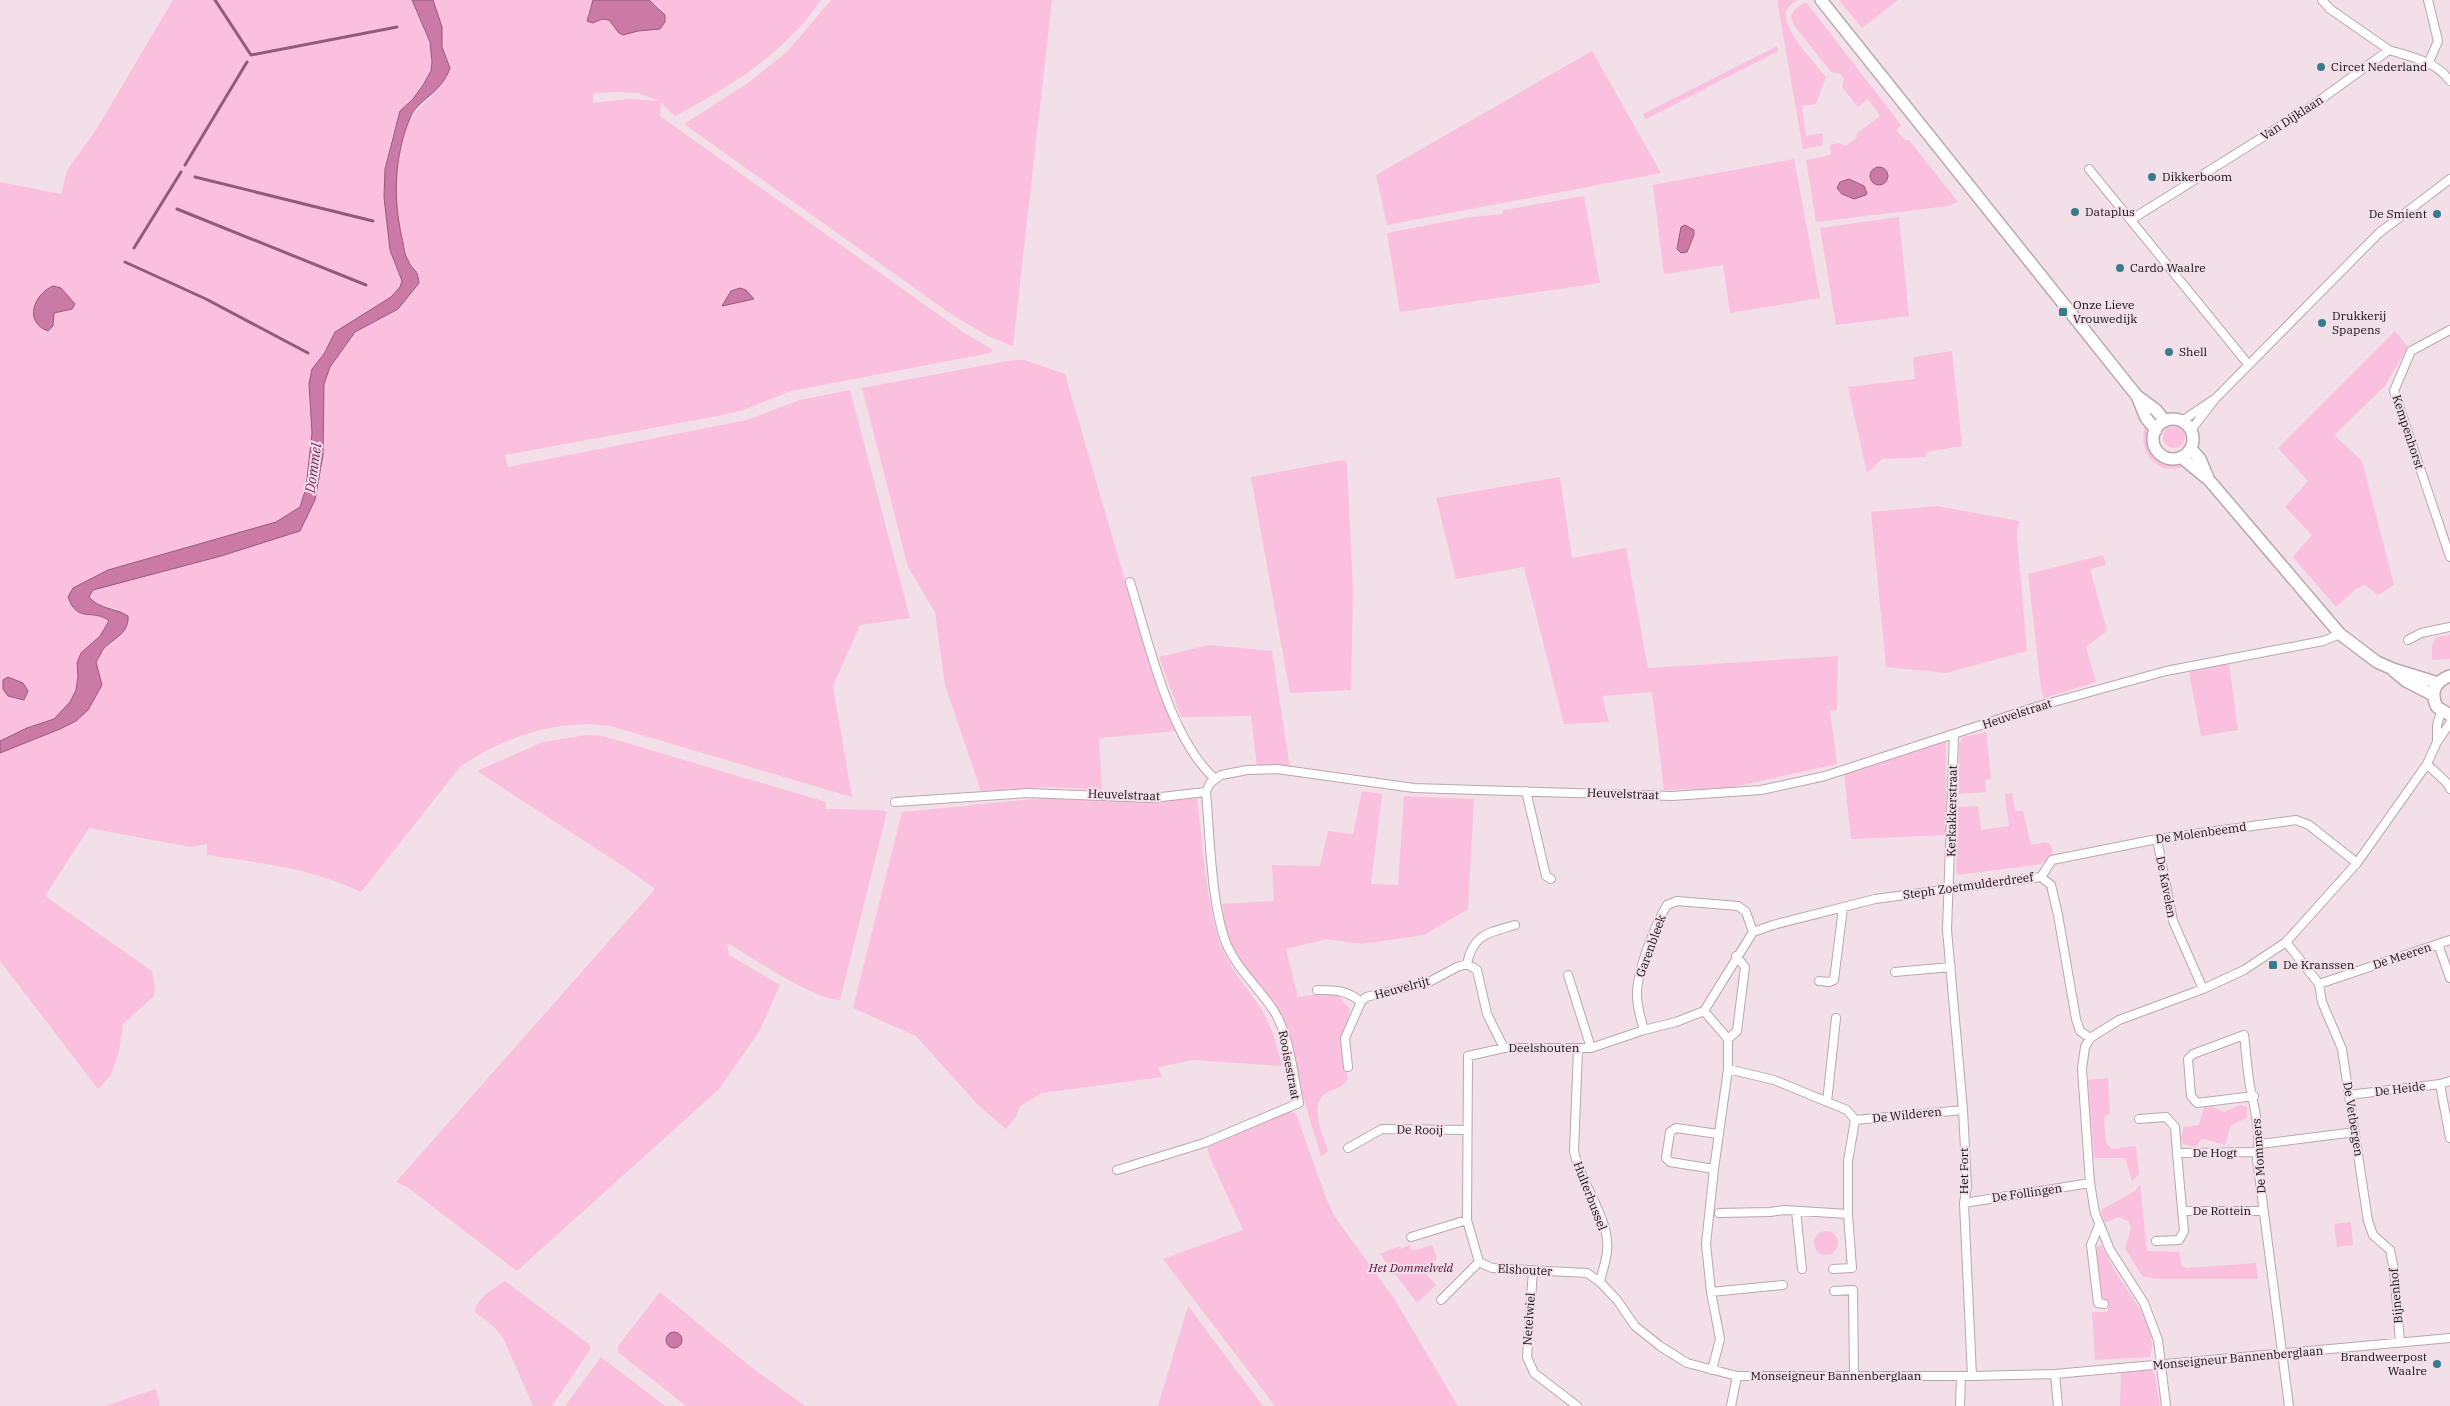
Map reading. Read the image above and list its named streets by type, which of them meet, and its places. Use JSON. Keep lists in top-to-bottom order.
{
  "streets": {
    "street": [
      "Van Dijklaan",
      "Kempenhorst",
      "Heuvelstraat",
      "Kerkakkerstraat",
      "De Molenbeemd",
      "Steph Zoetmulderdreef",
      "De Kavelen",
      "Garenbleek",
      "De Meeren",
      "Heuvelrijt",
      "Deelshouten",
      "Rooisestraat",
      "De Heide",
      "De Wilderen",
      "De Vetbergen",
      "De Rooij",
      "De Hogt",
      "De Mommers",
      "Het Fort",
      "De Follingen",
      "Hulterbussel",
      "De Rottein",
      "Elshouter",
      "Bijnenhof",
      "Netelwiel",
      "Monseigneur Bannenberglaan"
    ]
  },
  "crossings": [
    ["Heuvelstraat", "Kerkakkerstraat"],
    ["Heuvelstraat", "Rooisestraat"],
    ["Kerkakkerstraat", "Steph Zoetmulderdreef"],
    ["Kerkakkerstraat", "Het Fort"],
    ["De Molenbeemd", "Steph Zoetmulderdreef"],
    ["De Molenbeemd", "De Kavelen"],
    ["Steph Zoetmulderdreef", "Garenbleek"],
    ["Steph Zoetmulderdreef", "Het Fort"],
    ["Garenbleek", "Deelshouten"],
    ["De Meeren", "De Vetbergen"],
    ["Deelshouten", "Hulterbussel"],
    ["Deelshouten", "Elshouter"],
    ["De Heide", "De Vetbergen"],
    ["De Wilderen", "Het Fort"],
    ["De Vetbergen", "Bijnenhof"],
    ["De Rooij", "Elshouter"],
    ["De Hogt", "De Mommers"],
    ["De Hogt", "De Rottein"],
    ["De Mommers", "De Rottein"],
    ["De Mommers", "Monseigneur Bannenberglaan"],
    ["Het Fort", "De Follingen"],
    ["Het Fort", "Monseigneur Bannenberglaan"],
    ["Hulterbussel", "Elshouter"],
    ["Elshouter", "Netelwiel"],
    ["Elshouter", "Monseigneur Bannenberglaan"],
    ["Bijnenhof", "Monseigneur Bannenberglaan"]
  ],
  "water": ["Dommel"],
  "parks": ["Het Dommelveld"],
  "places": {
    "other": [
      "Circet Nederland",
      "Dikkerboom",
      "Dataplus",
      "De Smient",
      "Cardo Waalre",
      "Drukkerij Spapens",
      "Shell",
      "Brandweerpost Waalre"
    ],
    "transit": ["Onze Lieve Vrouwedijk", "De Kranssen"]
  }
}
